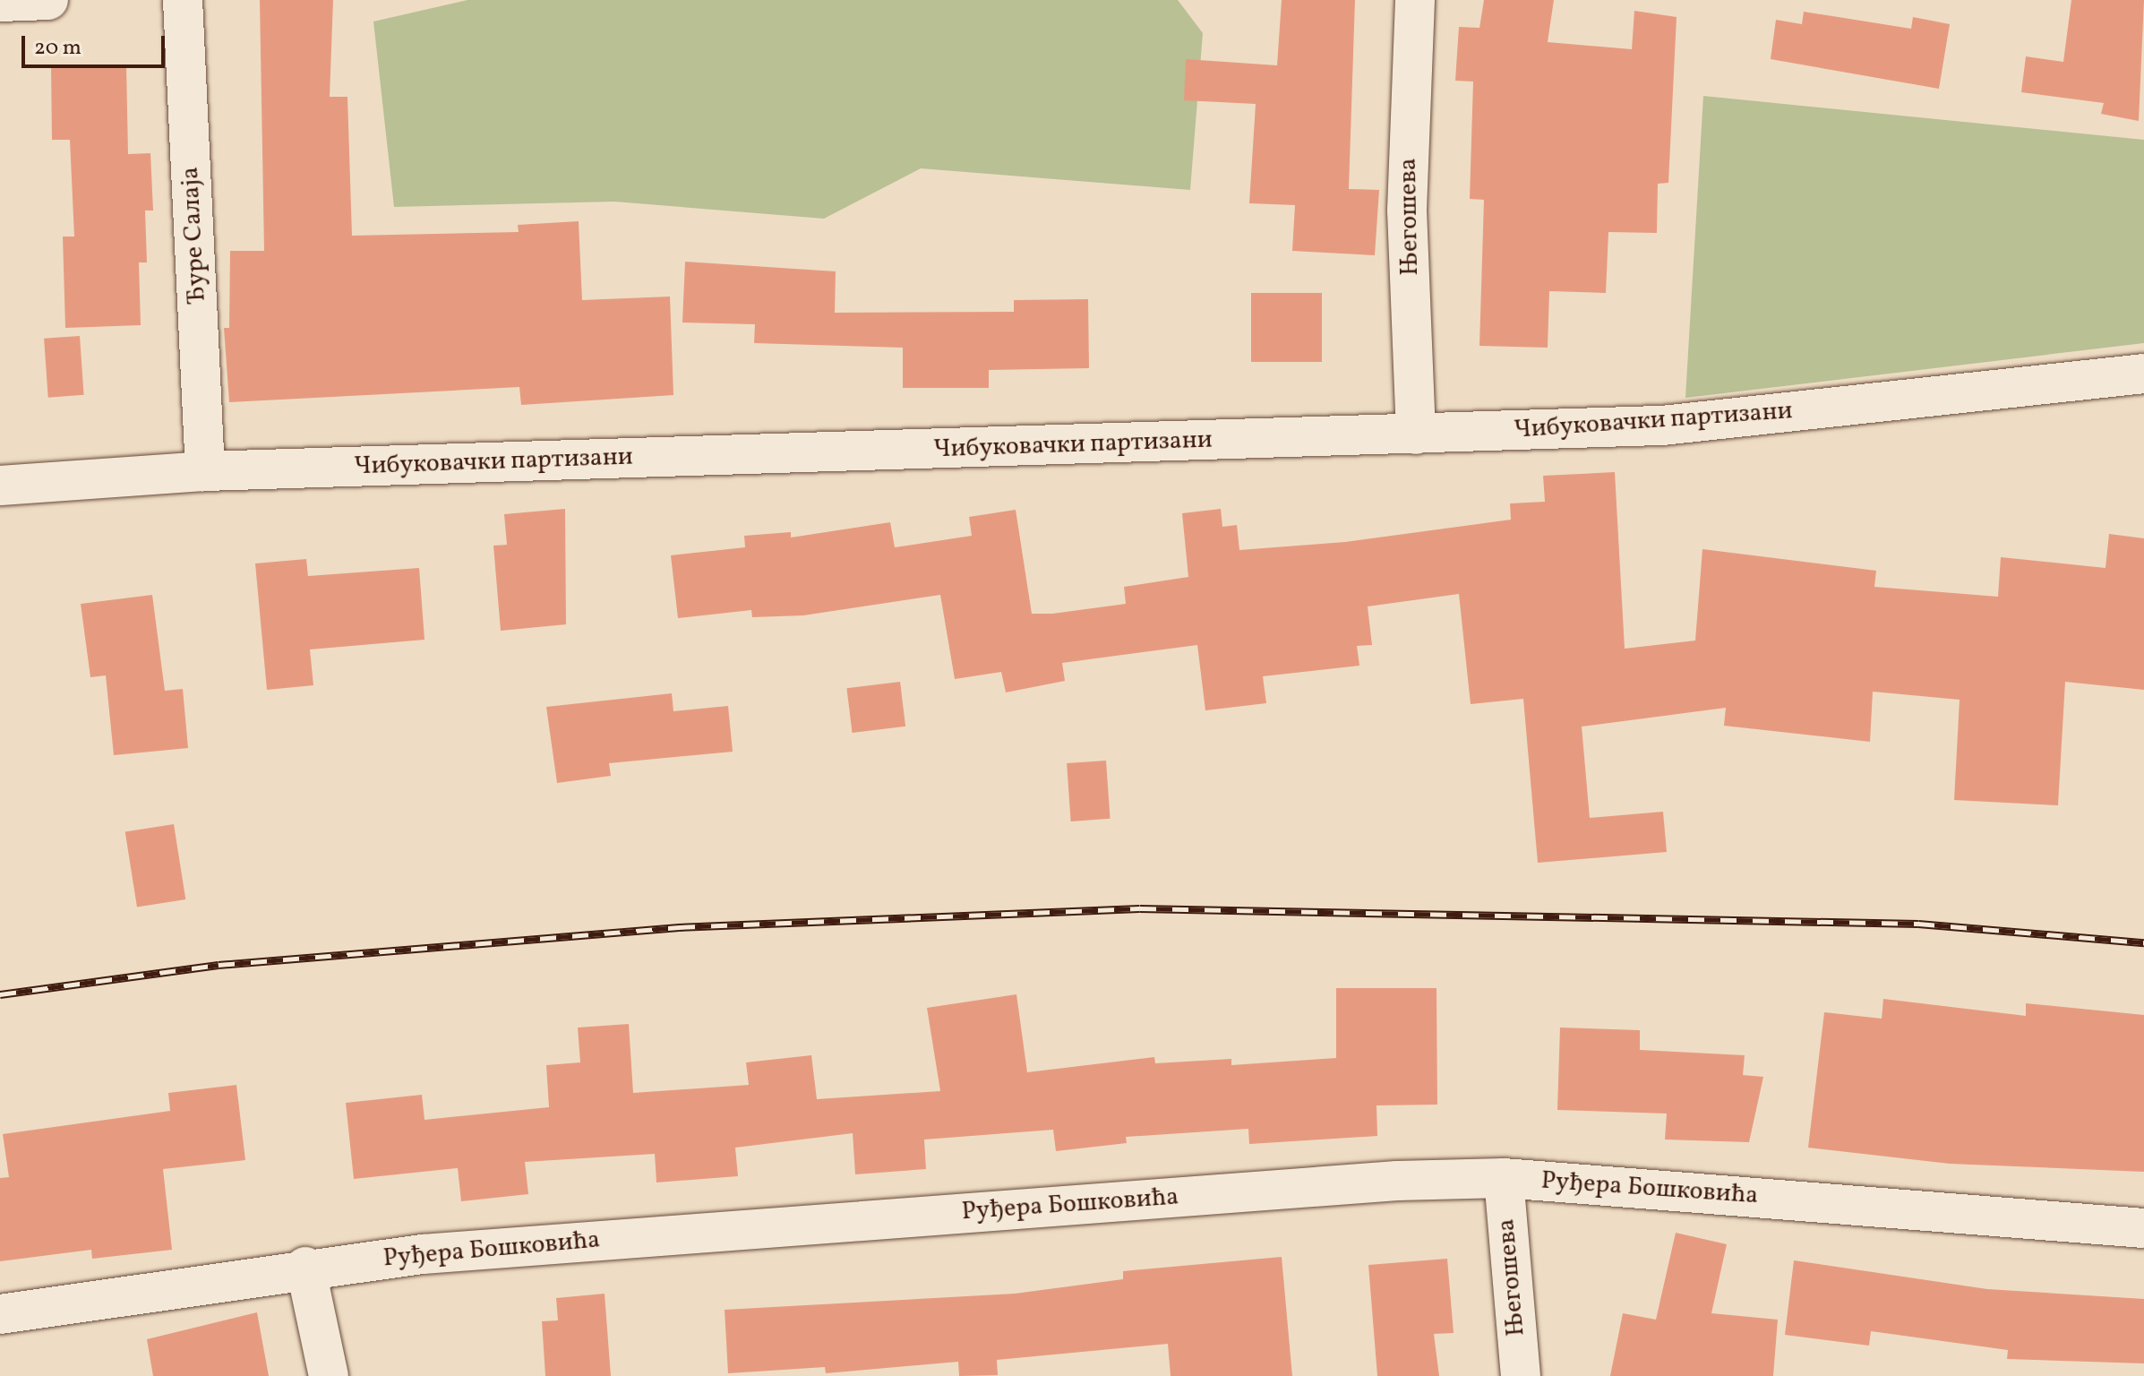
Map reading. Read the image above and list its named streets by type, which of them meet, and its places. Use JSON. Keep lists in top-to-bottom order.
{
  "streets": {
    "street": [
      "Његошева",
      "Ђуре Салаја",
      "Чибуковачки партизани",
      "Руђера Бошковића"
    ]
  },
  "crossings": [
    ["Његошева", "Чибуковачки партизани"],
    ["Његошева", "Руђера Бошковића"],
    ["Ђуре Салаја", "Чибуковачки партизани"]
  ],
  "scale_bar": "20 m"
}
